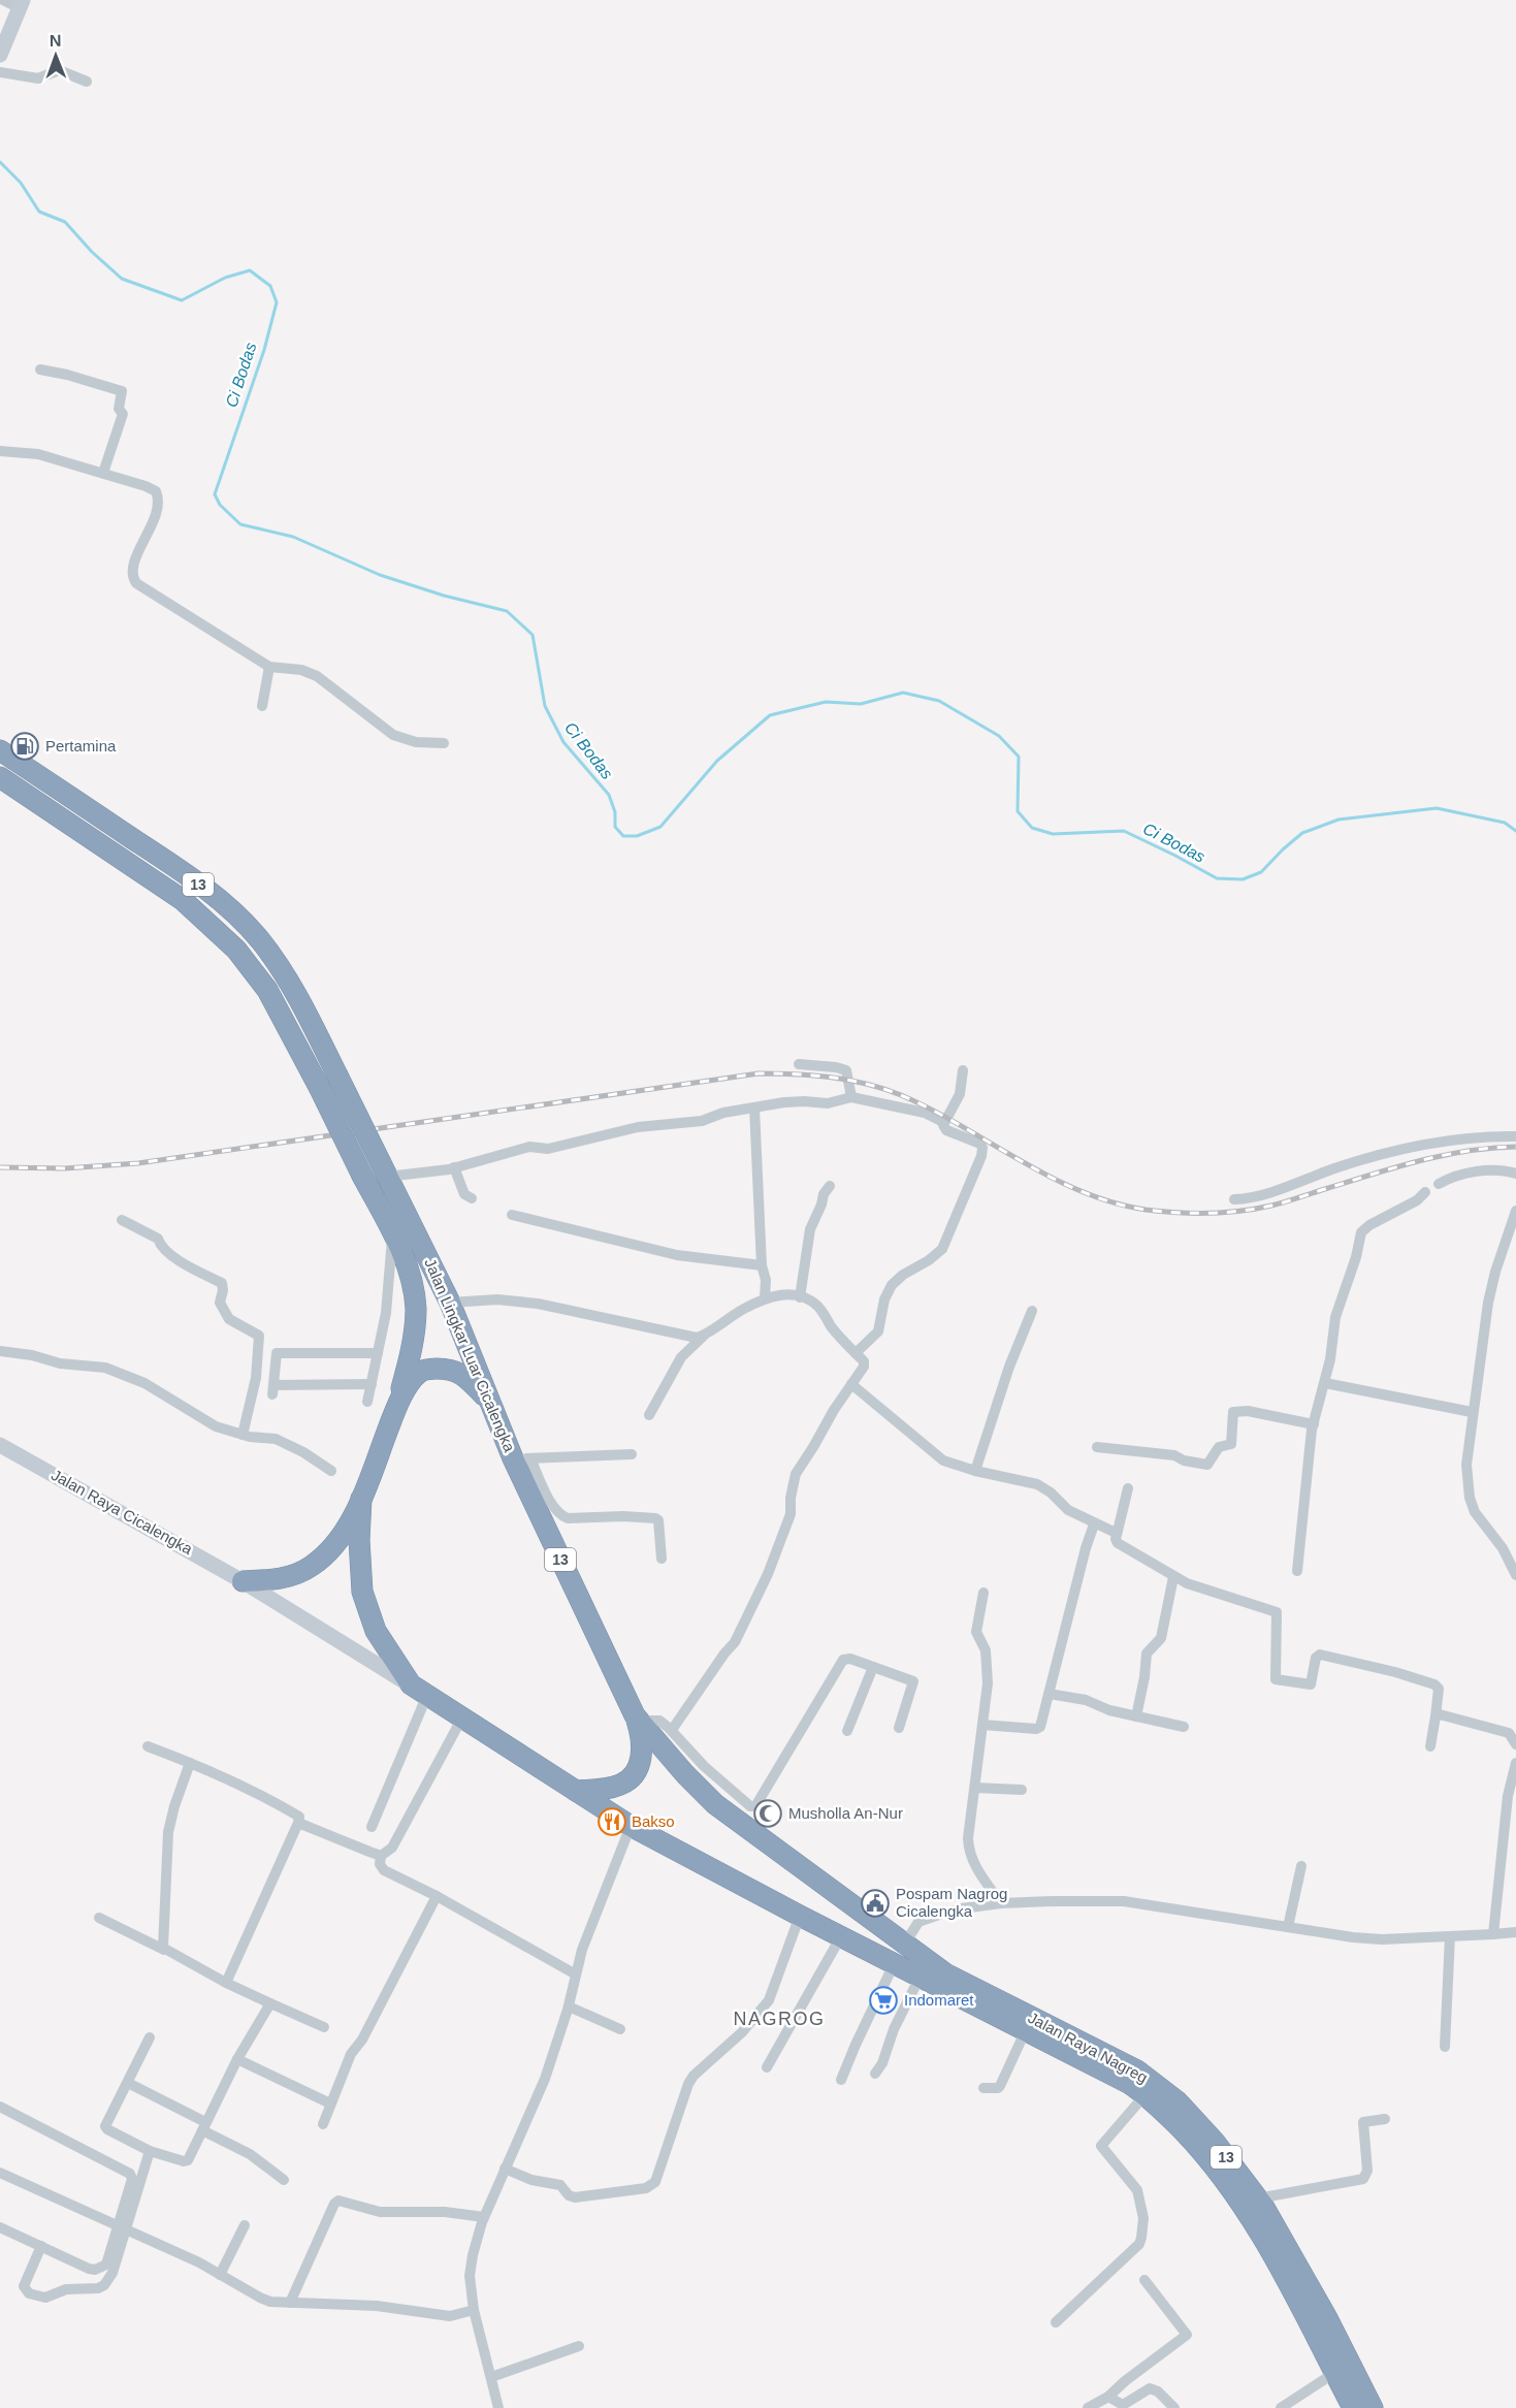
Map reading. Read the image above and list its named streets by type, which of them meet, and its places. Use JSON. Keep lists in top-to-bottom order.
{
  "streets": {
    "highway": ["13", "Jalan Lingkar Luar Cicalengka", "Jalan Raya Nagreg"],
    "main road": ["Jalan Raya Cicalengka"]
  },
  "crossings": [
    ["13", "Jalan Lingkar Luar Cicalengka"],
    ["13", "Jalan Raya Cicalengka"],
    ["13", "Jalan Raya Nagreg"],
    ["Jalan Lingkar Luar Cicalengka", "Jalan Raya Nagreg"]
  ],
  "districts": ["NAGROG"],
  "water": ["Ci Bodas"],
  "places": {
    "fuel station": ["Pertamina"],
    "mosque": ["Musholla An-Nur"],
    "restaurant": ["Bakso"],
    "public building": ["Pospam Nagrog Cicalengka"],
    "supermarket": ["Indomaret"]
  },
  "north": "top"
}
